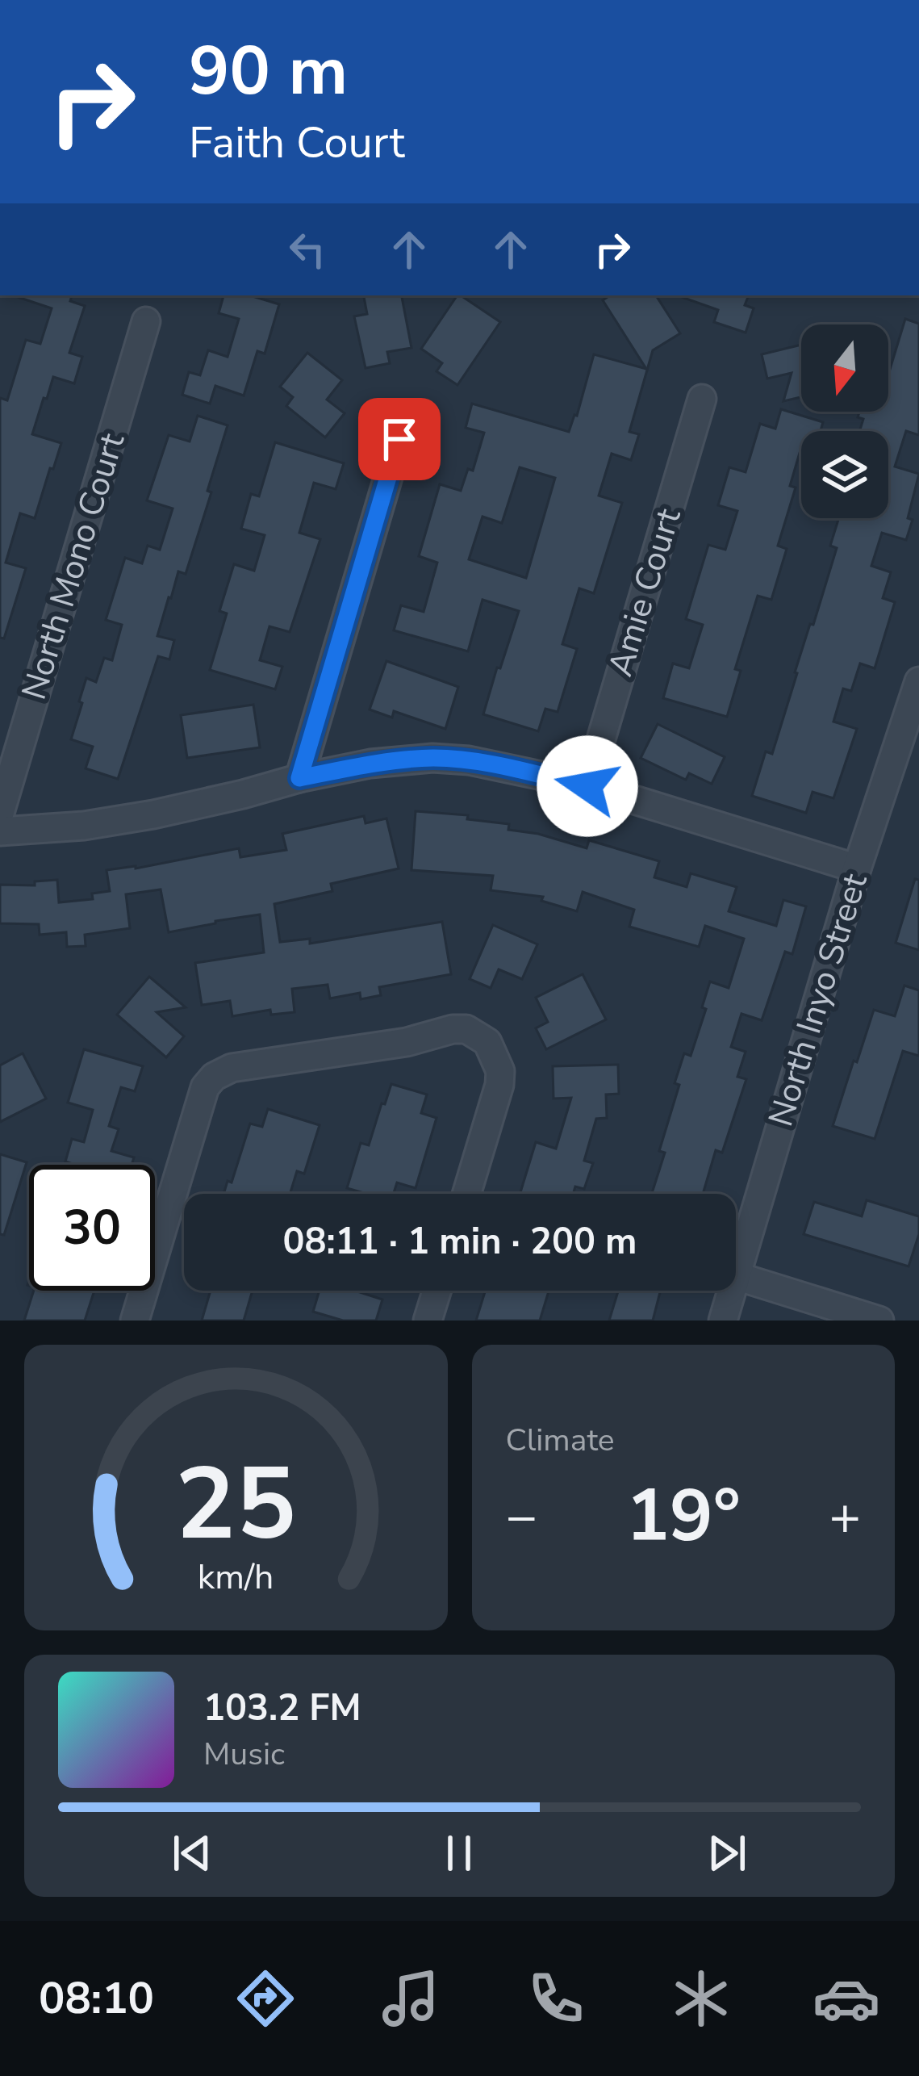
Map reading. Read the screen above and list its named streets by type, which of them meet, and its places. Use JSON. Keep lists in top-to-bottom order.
{
  "streets": {
    "street": ["North Mono Court", "Amie Court", "North Inyo Street"]
  },
  "north": "bottom",
  "page": {
    "turn": ["90 m", "Faith Court"],
    "limit": "30",
    "trip": "08:11 · 1 min · 200 m",
    "tile": "Climate",
    "heat": ["−", "19°", "+"],
    "song": ["103.2 FM", "Music"],
    "tabs": "08:10",
    "gauge": ["25", "km/h"]
  }
}
